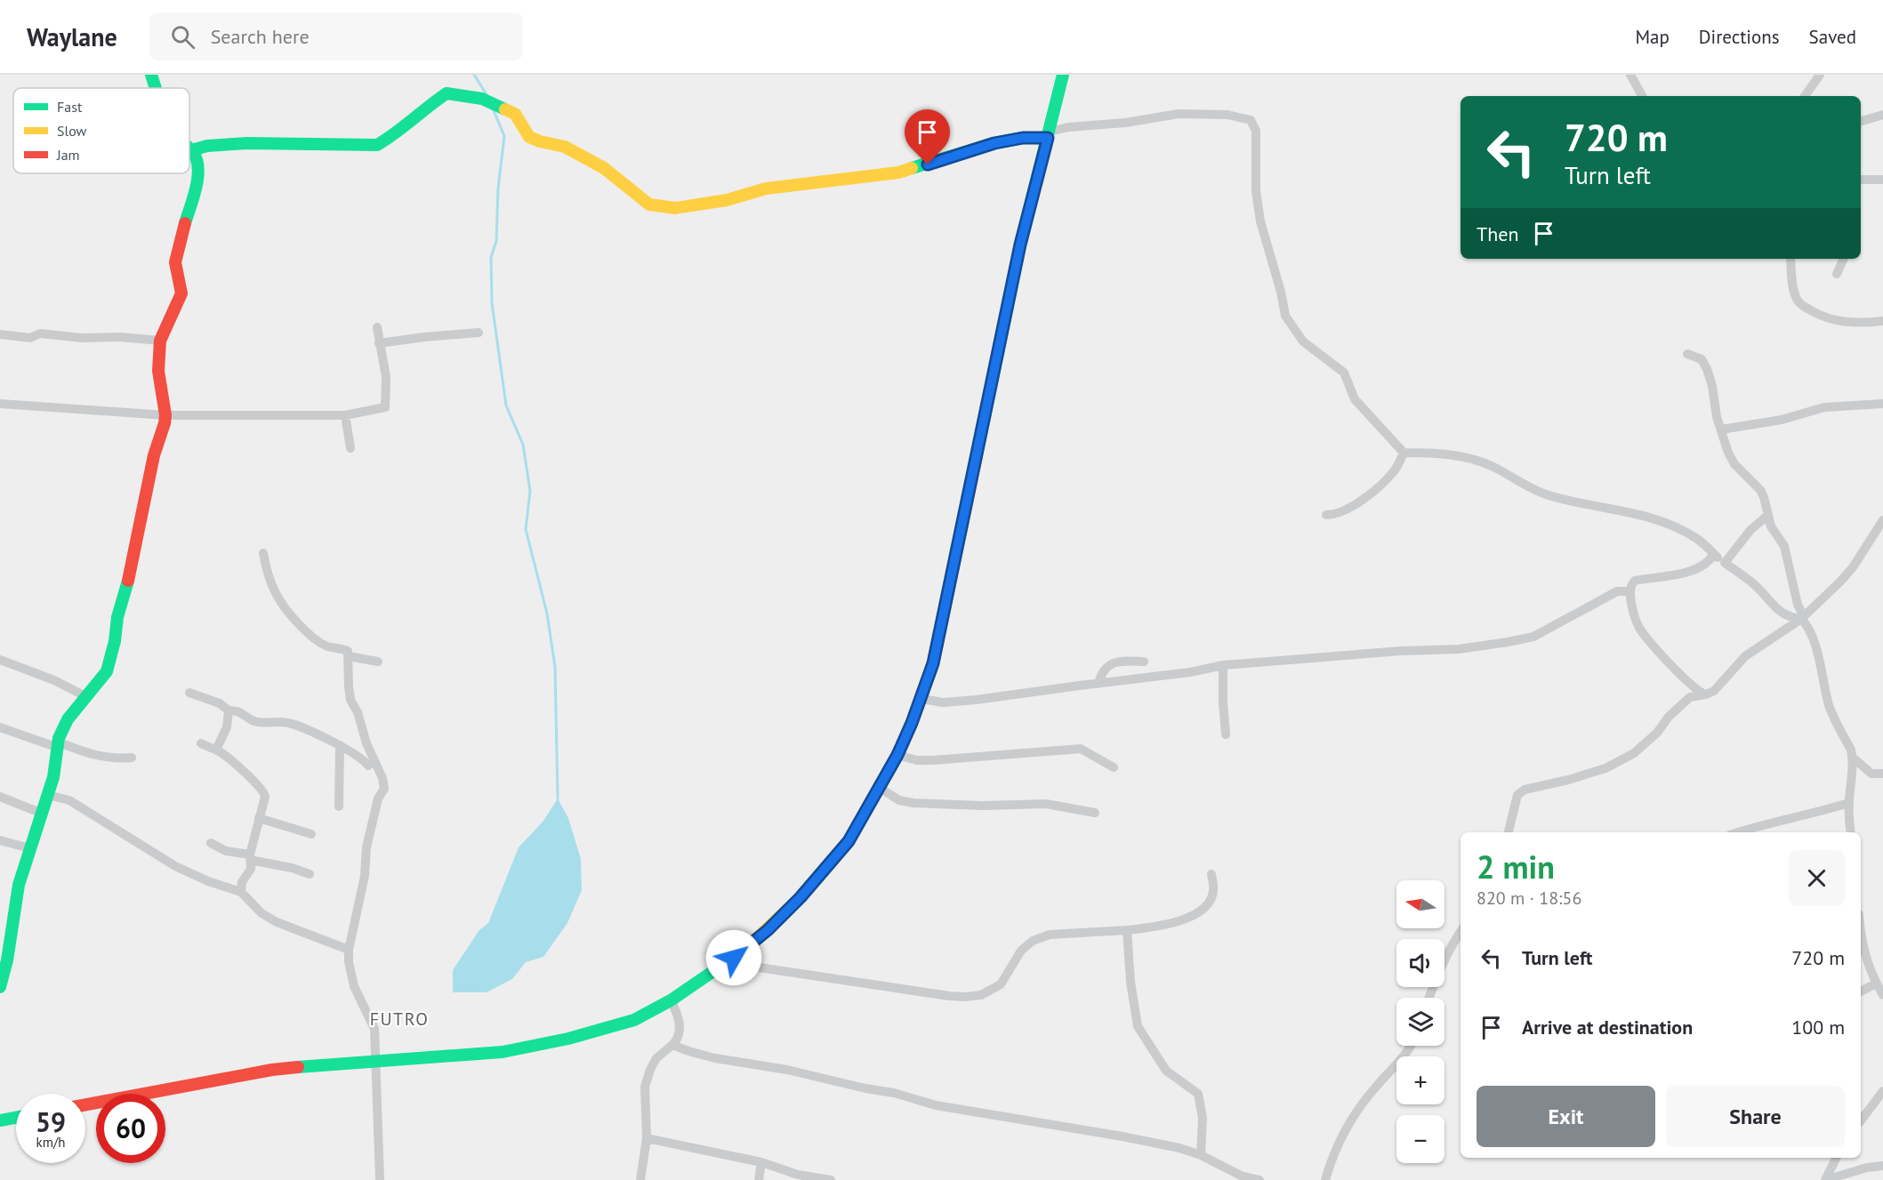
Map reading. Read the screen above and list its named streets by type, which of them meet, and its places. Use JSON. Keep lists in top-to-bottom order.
{
  "districts": ["FUTRO"],
  "legend": ["Fast", "Slow", "Jam"],
  "north": "left",
  "page": {
    "header": "Waylane",
    "search": "Search here",
    "nav": ["Map", "Directions", "Saved"],
    "turn": ["720 m", "Turn left"],
    "then": "Then",
    "heading": ["2 min", "820 m · 18:56"],
    "map_buttons": ["+", "−"],
    "list": [
      {
        "name": "Turn left",
        "value": "720 m"
      },
      {
        "name": "Arrive at destination",
        "value": "100 m"
      }
    ],
    "buttons": ["Exit", "Share"],
    "speed": "59 km/h",
    "limit": "60"
  }
}
